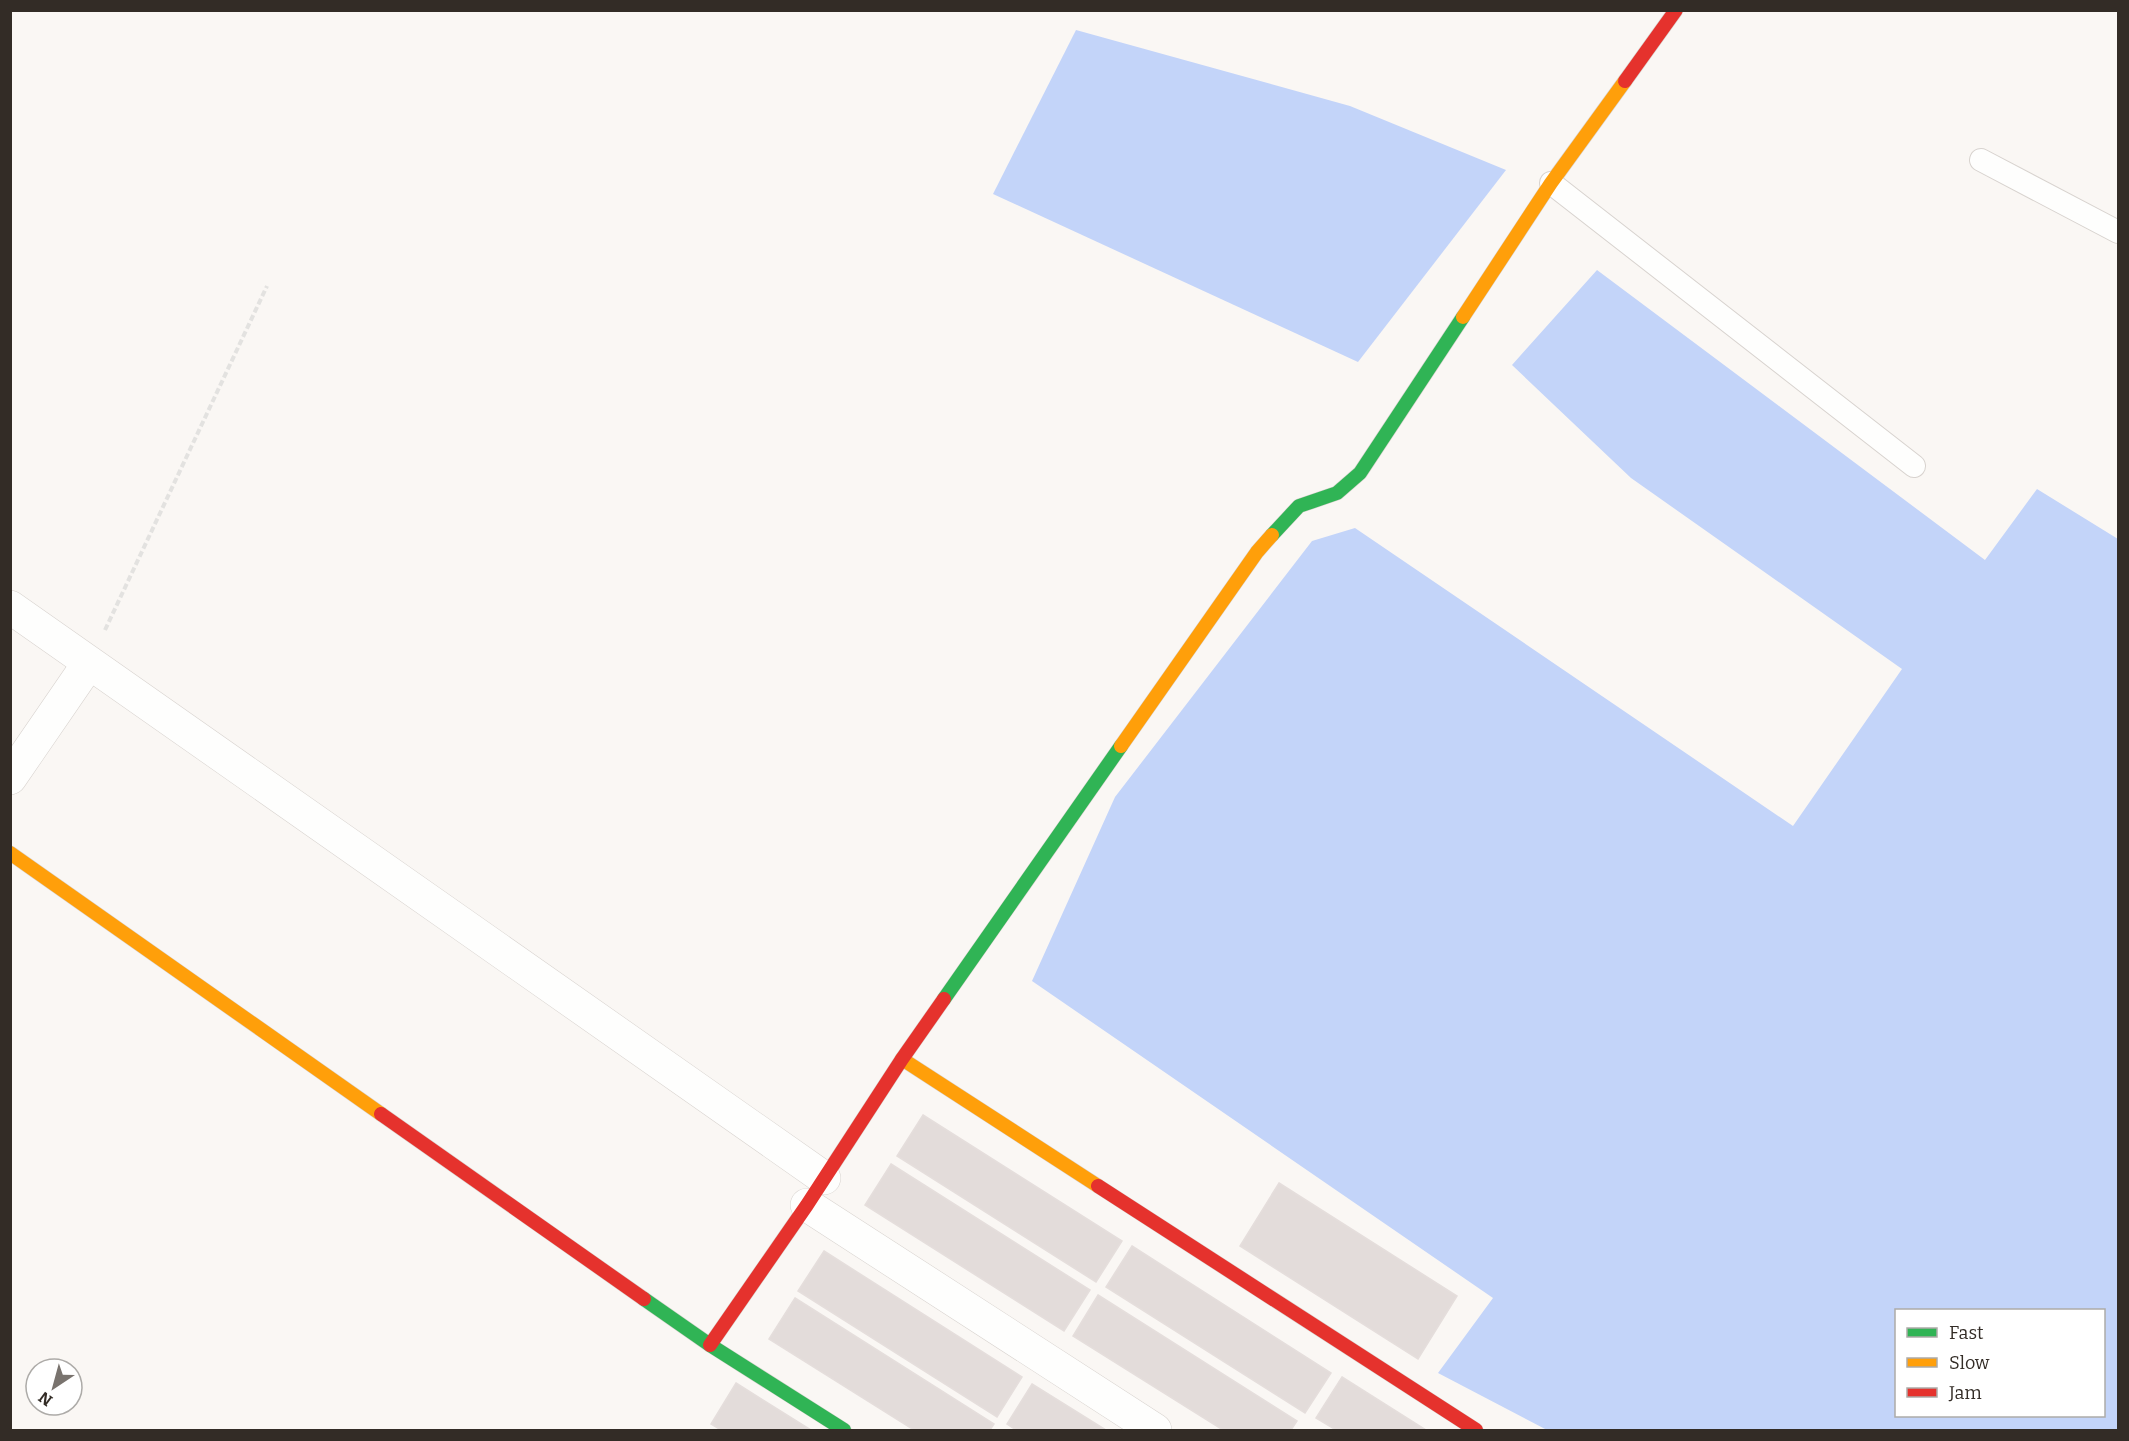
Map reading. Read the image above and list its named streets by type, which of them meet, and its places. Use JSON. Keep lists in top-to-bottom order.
{
  "legend": ["Fast", "Slow", "Jam"],
  "north": "bottom left"
}
